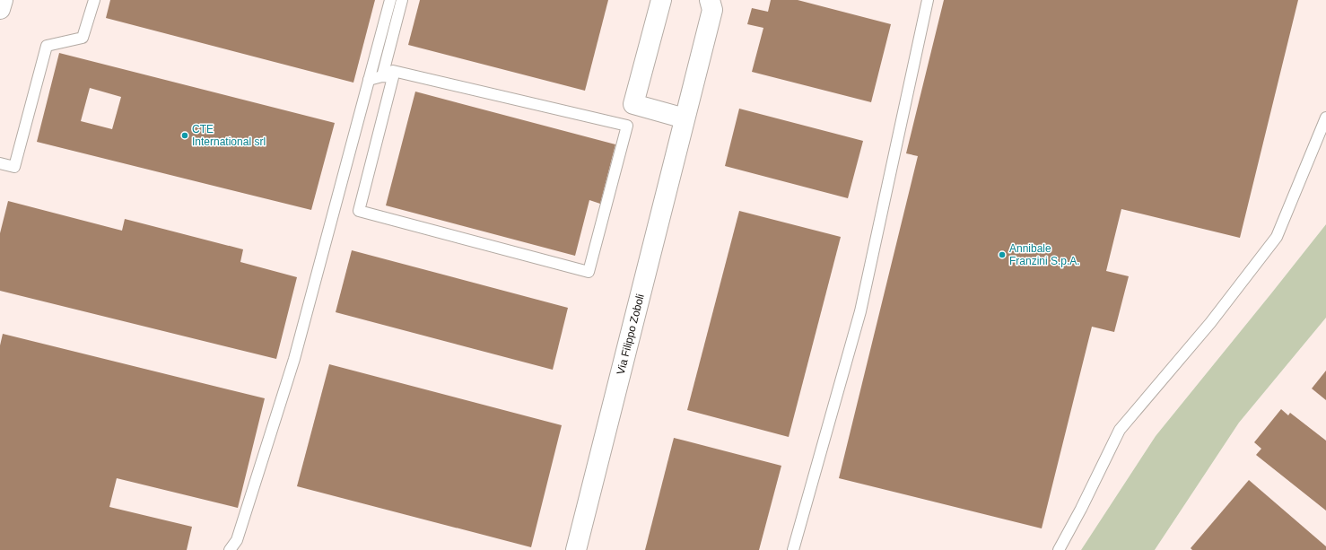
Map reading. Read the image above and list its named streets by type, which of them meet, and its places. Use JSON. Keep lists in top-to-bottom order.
{
  "streets": {
    "street": ["Via Filippo Zoboli"]
  },
  "places": ["CTE International srl", "Annibale Franzini S.p.A."]
}
